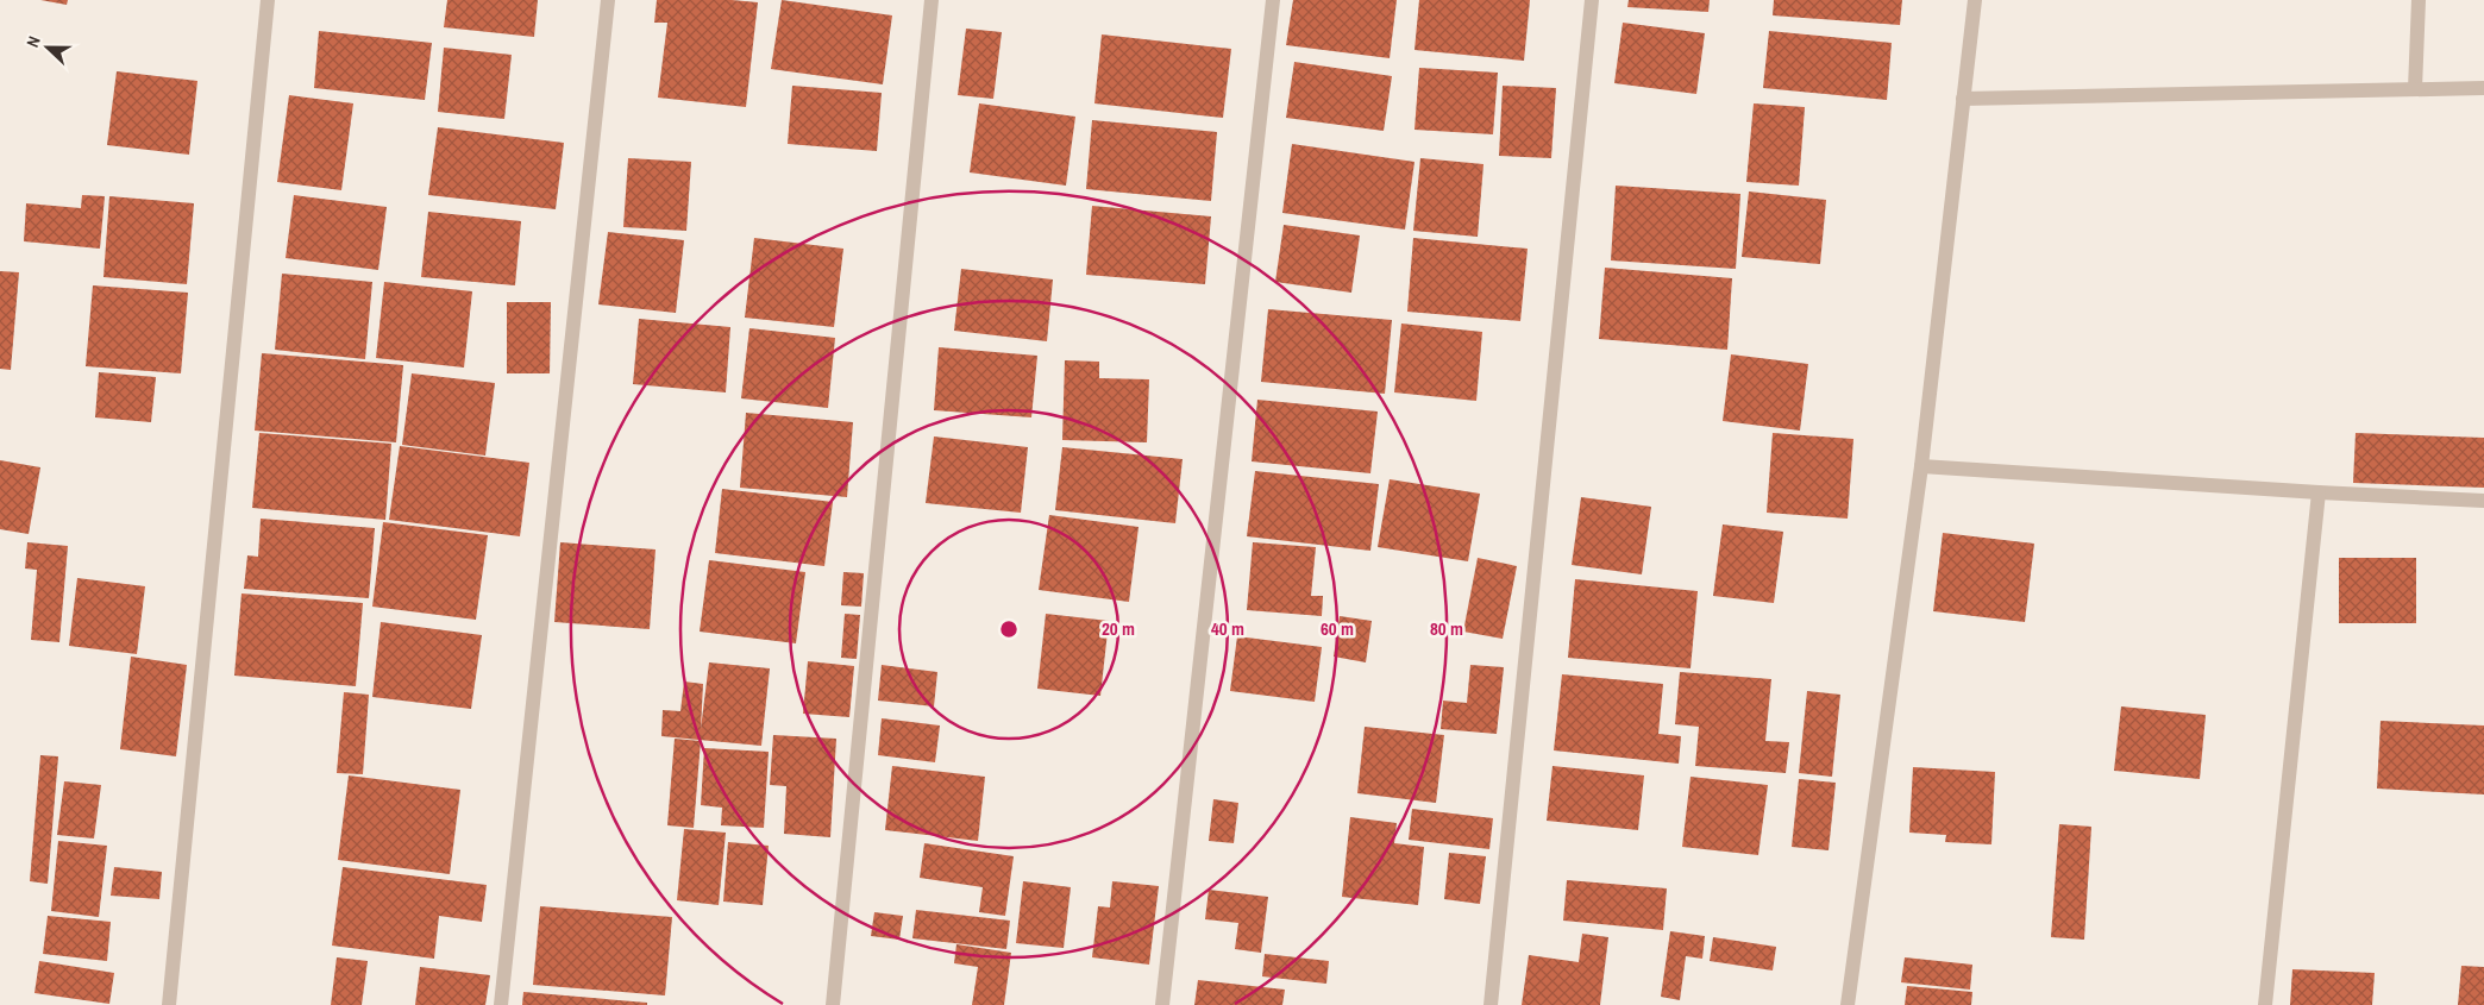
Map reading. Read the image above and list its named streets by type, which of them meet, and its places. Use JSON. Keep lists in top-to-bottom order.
{
  "north": "left",
  "rings": [
    "20 m",
    "40 m",
    "60 m",
    "80 m"
  ]
}
